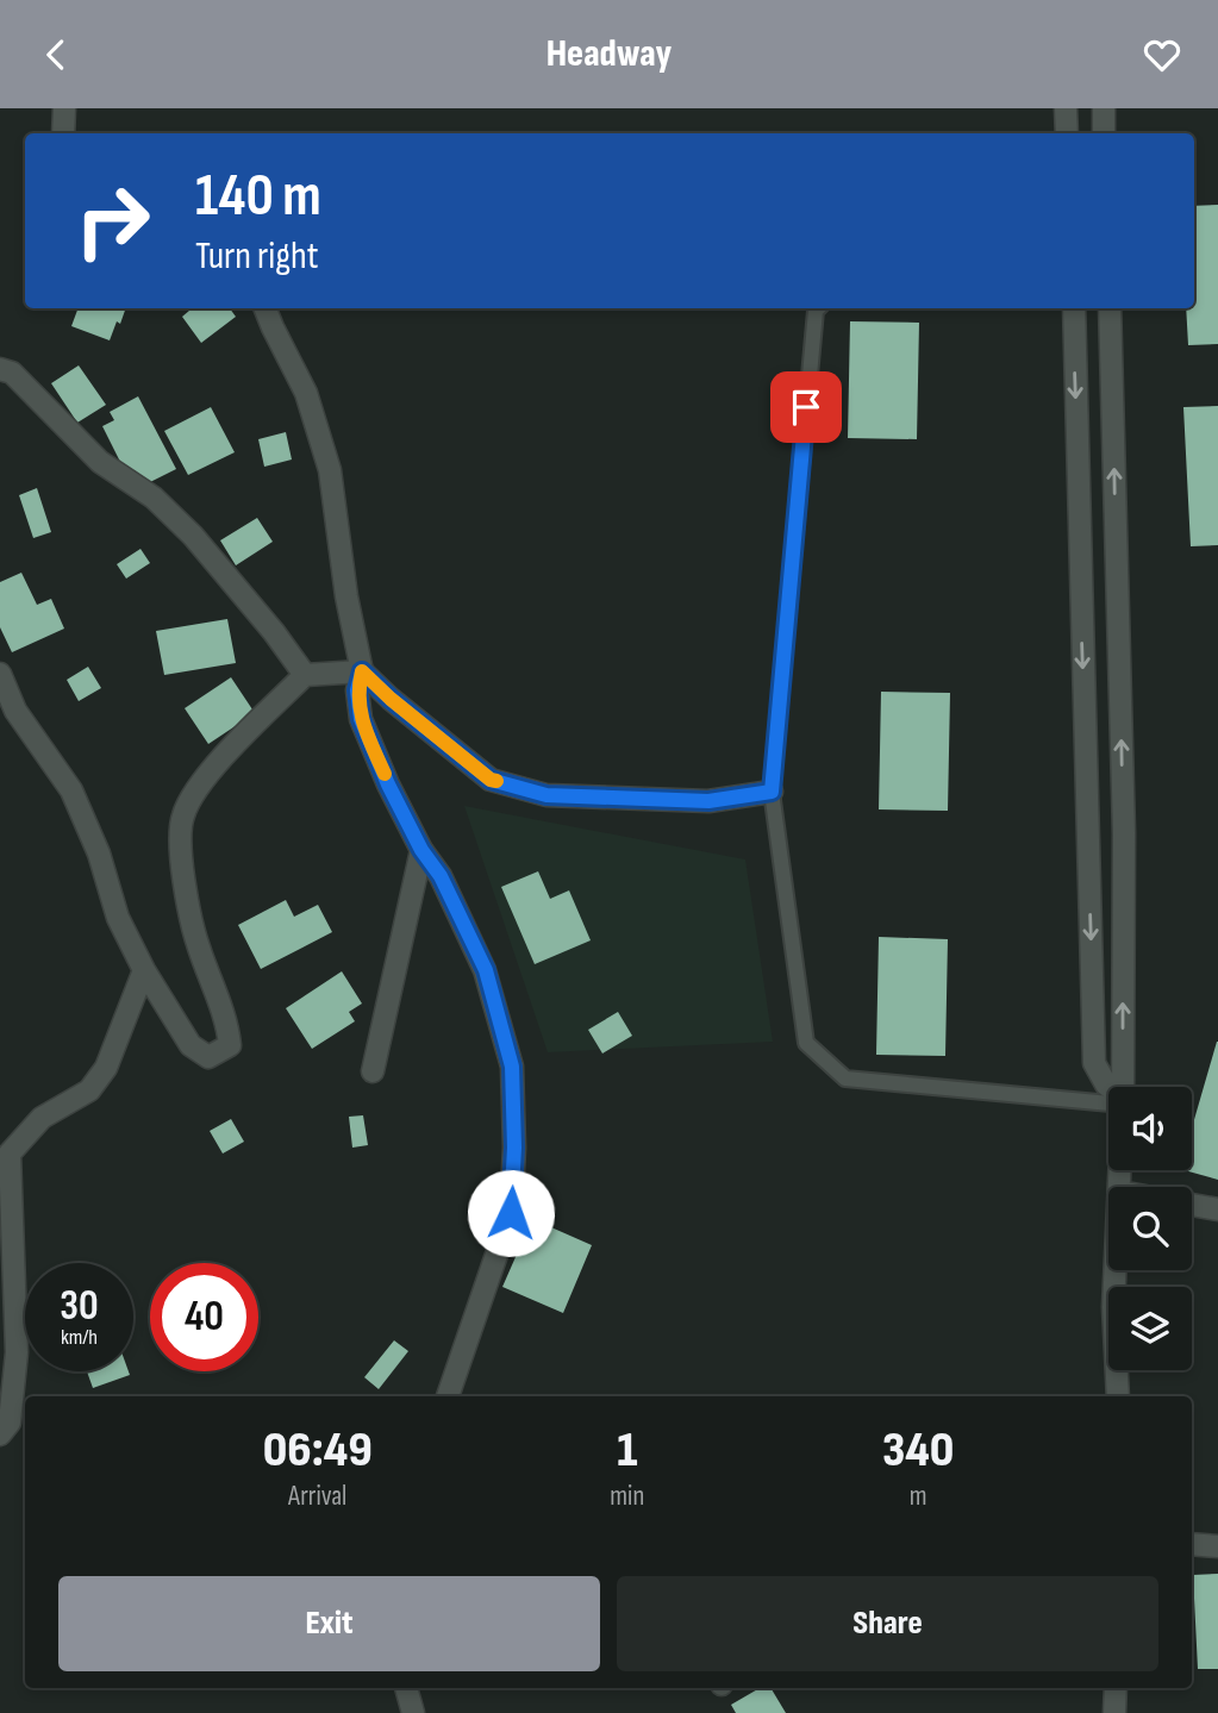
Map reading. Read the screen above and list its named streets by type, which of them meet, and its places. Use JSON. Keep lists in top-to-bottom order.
{
  "page": {
    "header": "Headway",
    "turn": ["140 m", "Turn right"],
    "speed": "30 km/h",
    "limit": "40",
    "eta": [
      "06:49",
      "Arrival",
      "1",
      "min",
      "340",
      "m"
    ],
    "buttons": ["Exit", "Share"]
  }
}
